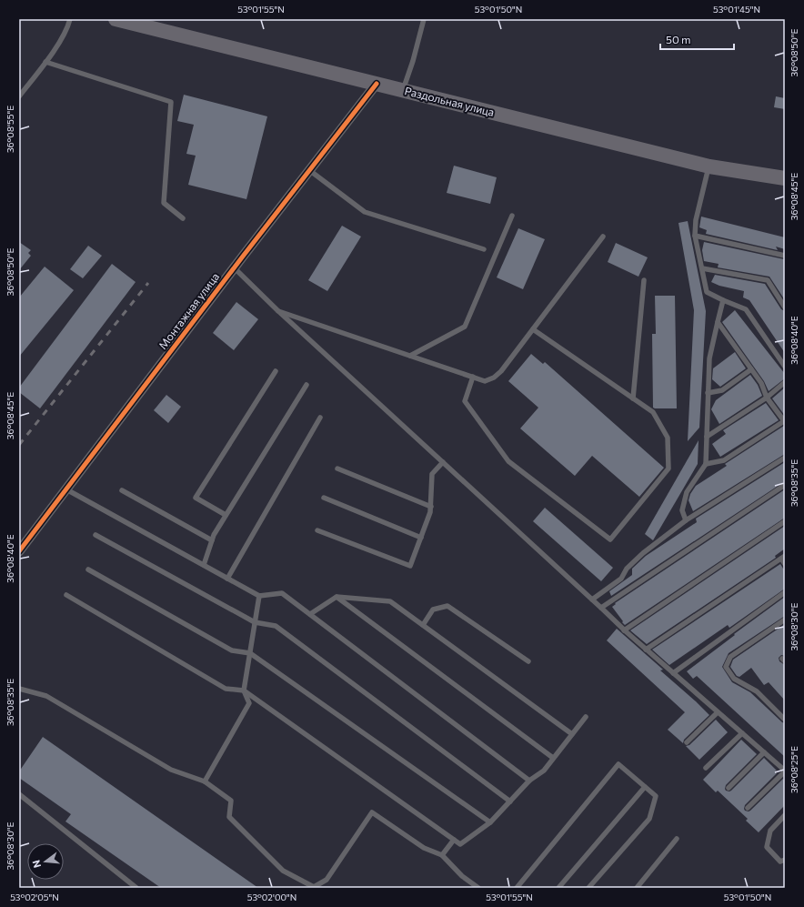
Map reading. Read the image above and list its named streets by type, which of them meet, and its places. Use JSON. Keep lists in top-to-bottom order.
{
  "streets": {
    "main road": ["Раздольная улица"],
    "street": ["Монтажная улица"]
  },
  "crossings": [
    ["Раздольная улица", "Монтажная улица"]
  ],
  "scale_bar": "50 m",
  "north": "left",
  "coordinates": [
    "53°01'55\"N",
    "53°01'50\"N",
    "53°01'45\"N",
    "36°08'50\"E",
    "36°08'55\"E",
    "36°08'45\"E",
    "36°08'40\"E",
    "36°08'35\"E",
    "36°08'30\"E",
    "36°08'25\"E",
    "53°02'05\"N",
    "53°02'00\"N"
  ]
}
